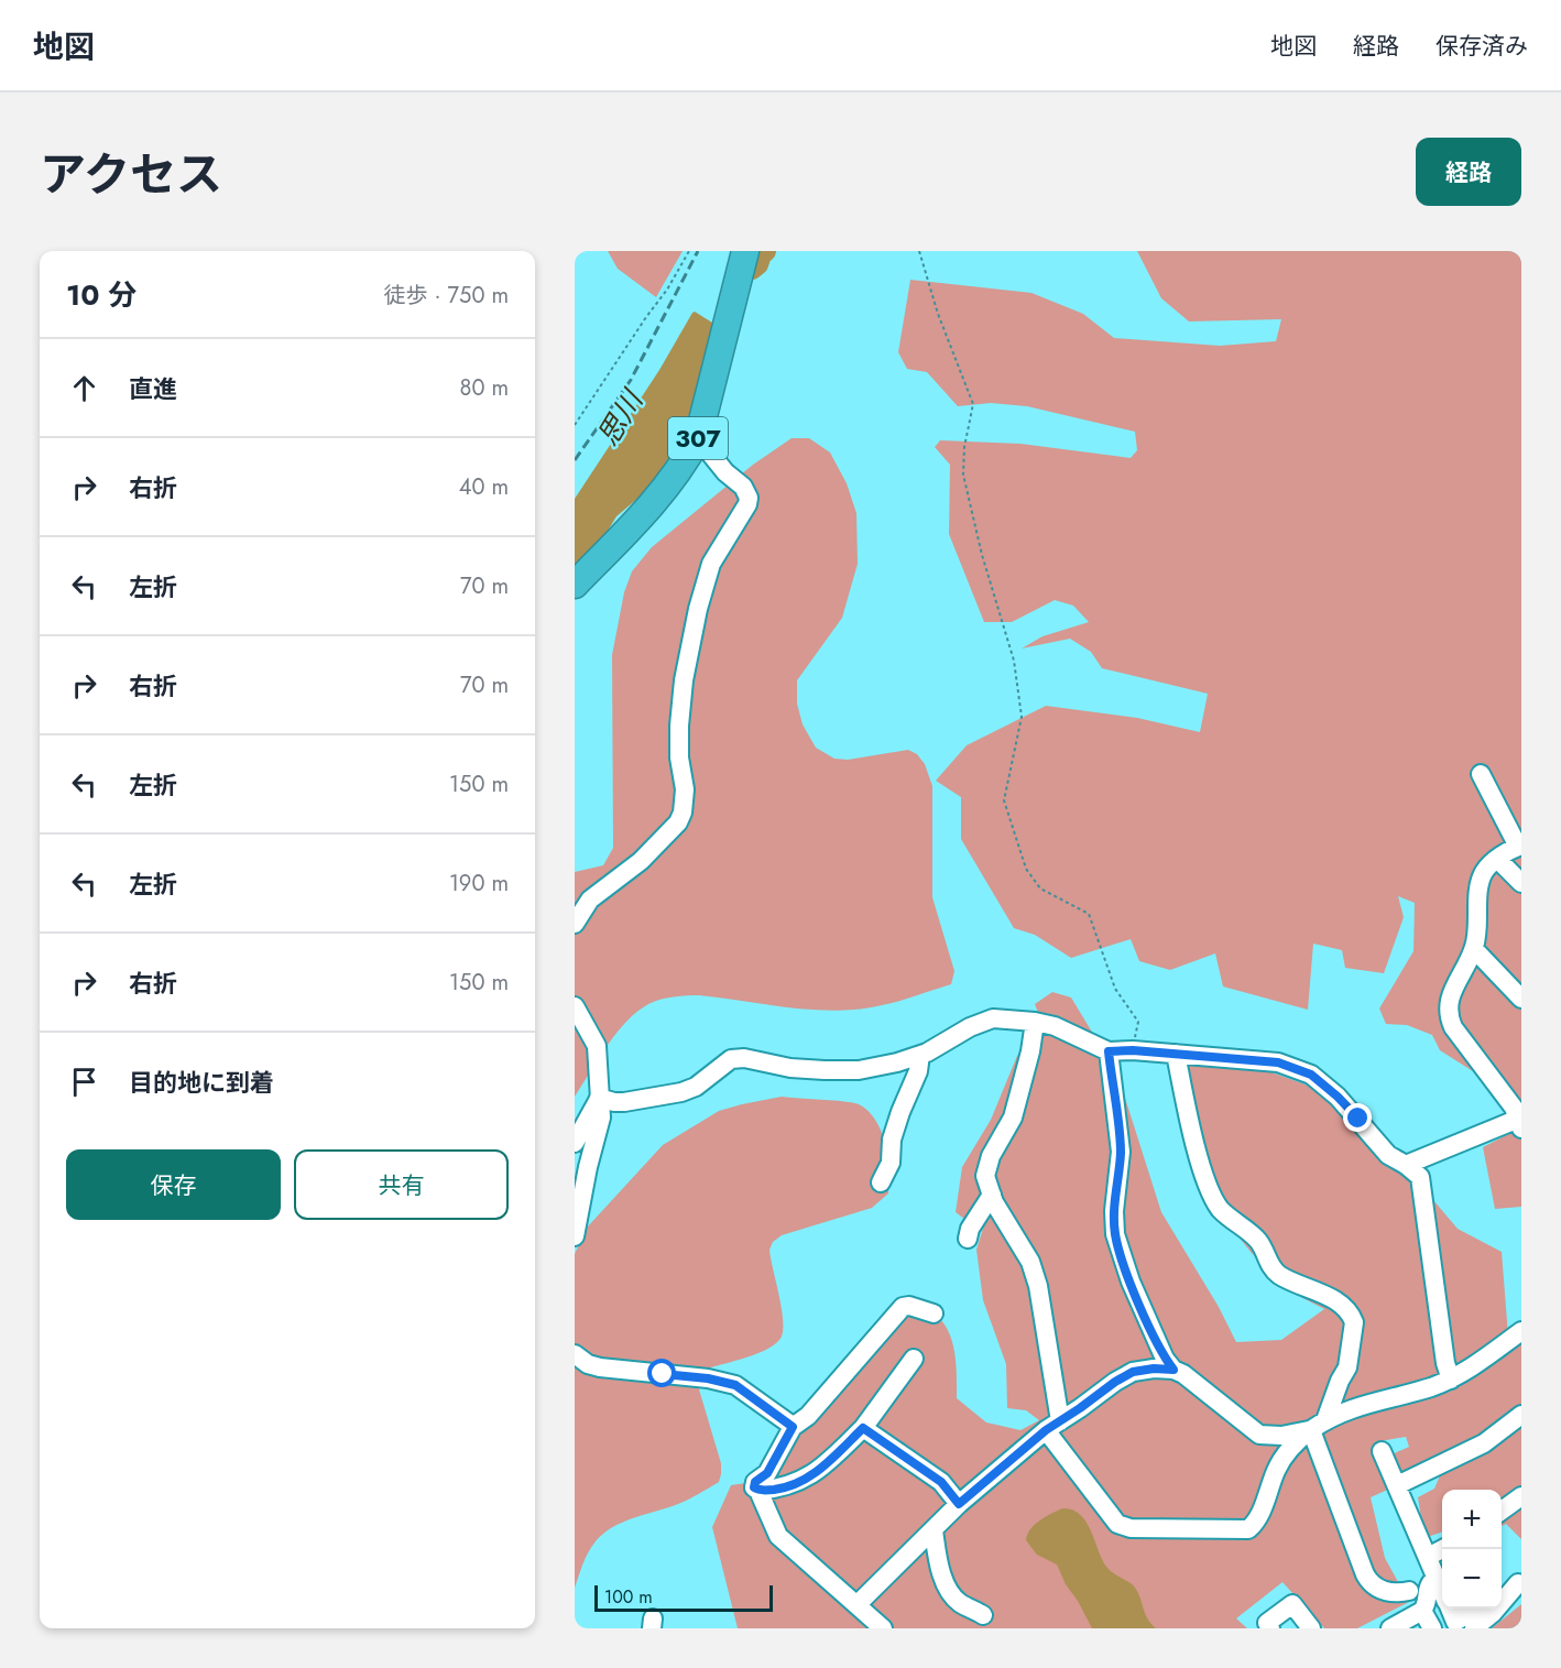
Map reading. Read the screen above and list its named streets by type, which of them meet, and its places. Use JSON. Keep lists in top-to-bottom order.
{
  "streets": {
    "highway": ["307"]
  },
  "water": ["思川"],
  "scale_bar": "100 m",
  "page": {
    "header": "地図",
    "nav": ["地図", "経路", "保存済み"],
    "title": "アクセス",
    "buttons": [
      "経路",
      ["保存", "共有"]
    ],
    "heading": ["10 分", "徒歩 · 750 m"],
    "list": [
      ["直進", "80 m"],
      ["右折", "40 m"],
      ["左折", "70 m"],
      ["右折", "70 m"],
      ["左折", "150 m"],
      ["左折", "190 m"],
      ["右折", "150 m"],
      "目的地に到着"
    ],
    "map_buttons": ["+", "−"],
    "scale": "100 m"
  }
}
